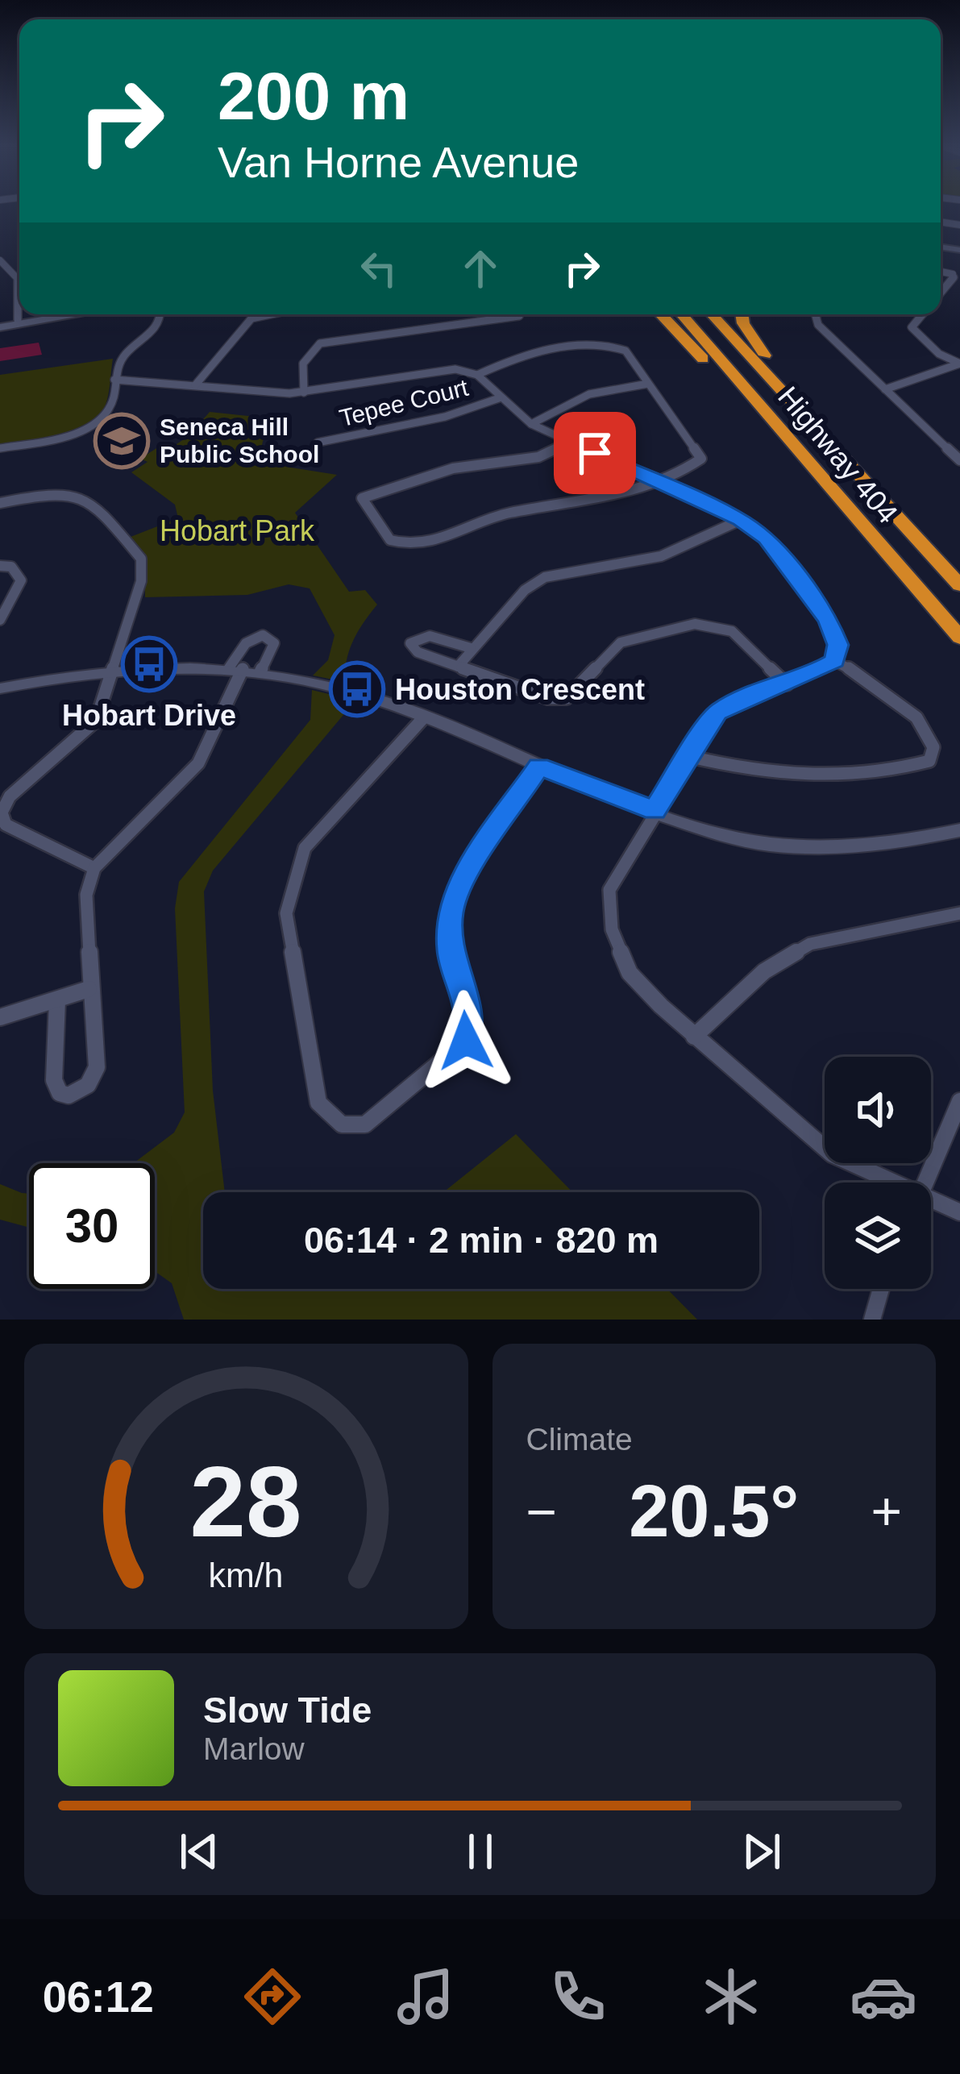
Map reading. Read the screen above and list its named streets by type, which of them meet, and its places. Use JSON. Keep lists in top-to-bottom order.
{
  "streets": {
    "highway": ["Highway 404"],
    "street": ["Tepee Court"]
  },
  "parks": ["Hobart Park"],
  "places": {
    "school or university": ["Seneca Hill Public School"],
    "bus stop": ["Hobart Drive", "Houston Crescent"]
  },
  "page": {
    "turn": ["200 m", "Van Horne Avenue"],
    "limit": "30",
    "trip": "06:14 · 2 min · 820 m",
    "tile": "Climate",
    "heat": ["−", "20.5°", "+"],
    "song": ["Slow Tide", "Marlow"],
    "tabs": "06:12",
    "gauge": ["28", "km/h"]
  }
}
